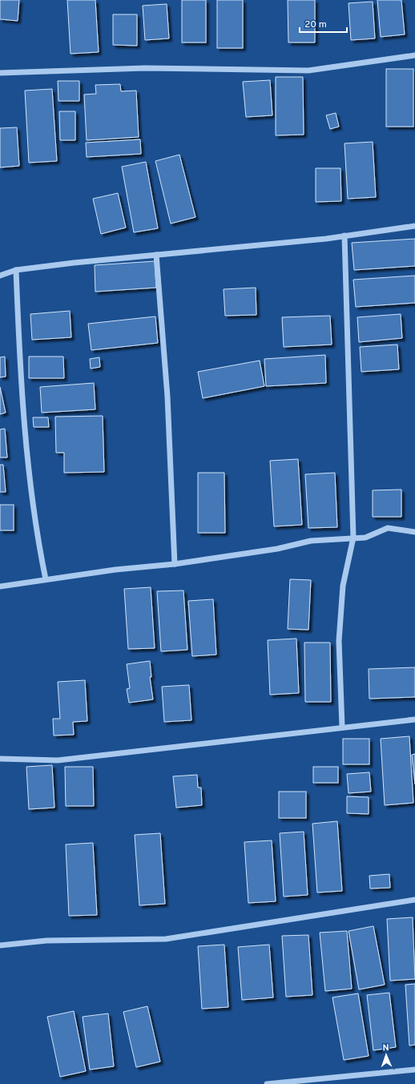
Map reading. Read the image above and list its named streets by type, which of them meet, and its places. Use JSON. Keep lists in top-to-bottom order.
{
  "scale_bar": "20 m",
  "north": "top"
}
